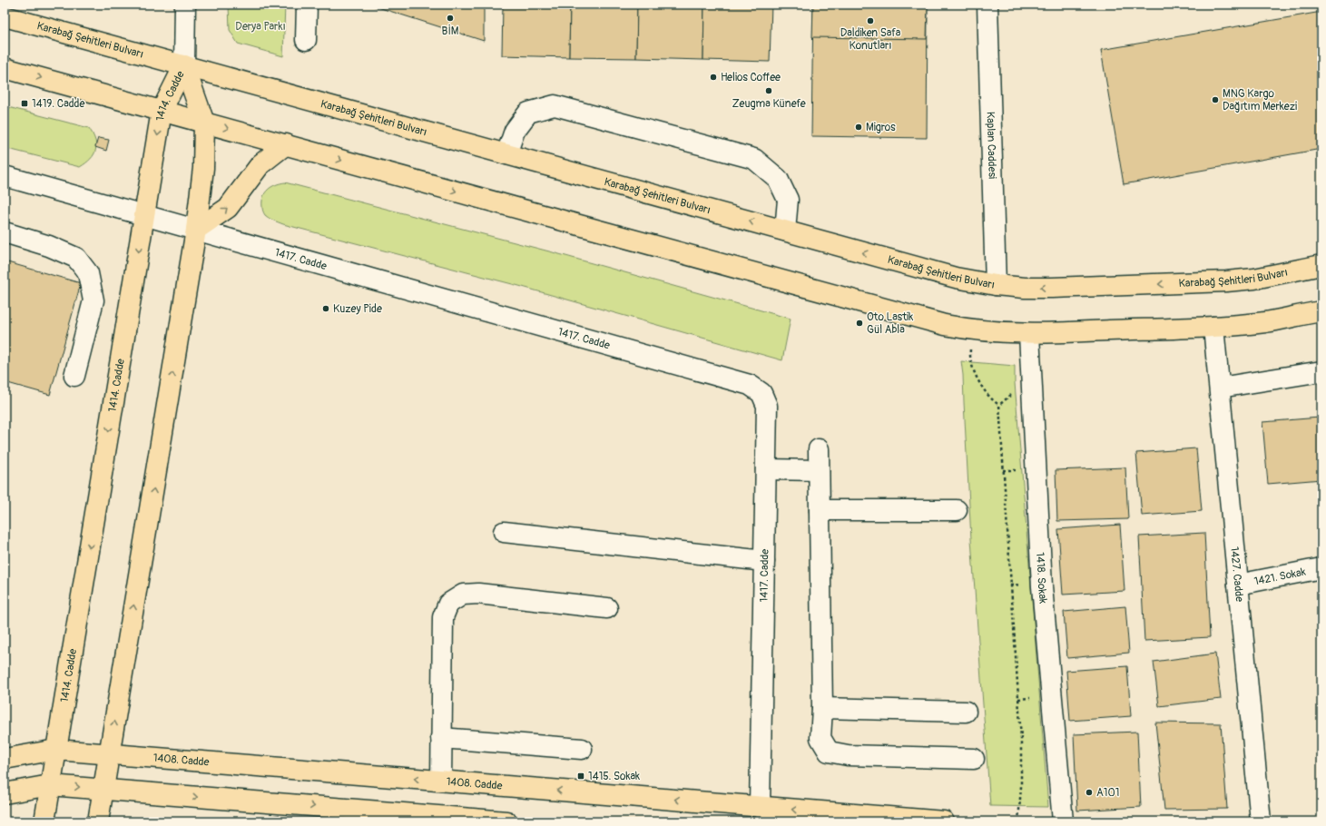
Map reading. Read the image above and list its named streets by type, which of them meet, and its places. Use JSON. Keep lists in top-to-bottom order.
{
  "streets": {
    "main road": ["Karabağ Şehitleri Bulvarı", "1414. Cadde", "1408. Cadde"],
    "street": [
      "Kaplan Caddesi",
      "1417. Cadde",
      "1427. Cadde",
      "1421. Sokak",
      "1418. Sokak"
    ]
  },
  "crossings": [
    ["Karabağ Şehitleri Bulvarı", "1414. Cadde"],
    ["Karabağ Şehitleri Bulvarı", "Kaplan Caddesi"],
    ["1414. Cadde", "1417. Cadde"],
    ["1414. Cadde", "1408. Cadde"],
    ["1417. Cadde", "1408. Cadde"],
    ["1427. Cadde", "1421. Sokak"]
  ],
  "parks": ["Derya Parkı"],
  "places": {
    "other": [
      "BİM",
      "Daldiken Safa Konutları",
      "Helios Coffee",
      "Zeugma Künefe",
      "MNG Kargo Dağıtım Merkezi",
      "Migros",
      "Kuzey Pide",
      "Oto Lastik Gül Abla",
      "A101"
    ],
    "transit": ["1419. Cadde", "1415. Sokak"]
  }
}
